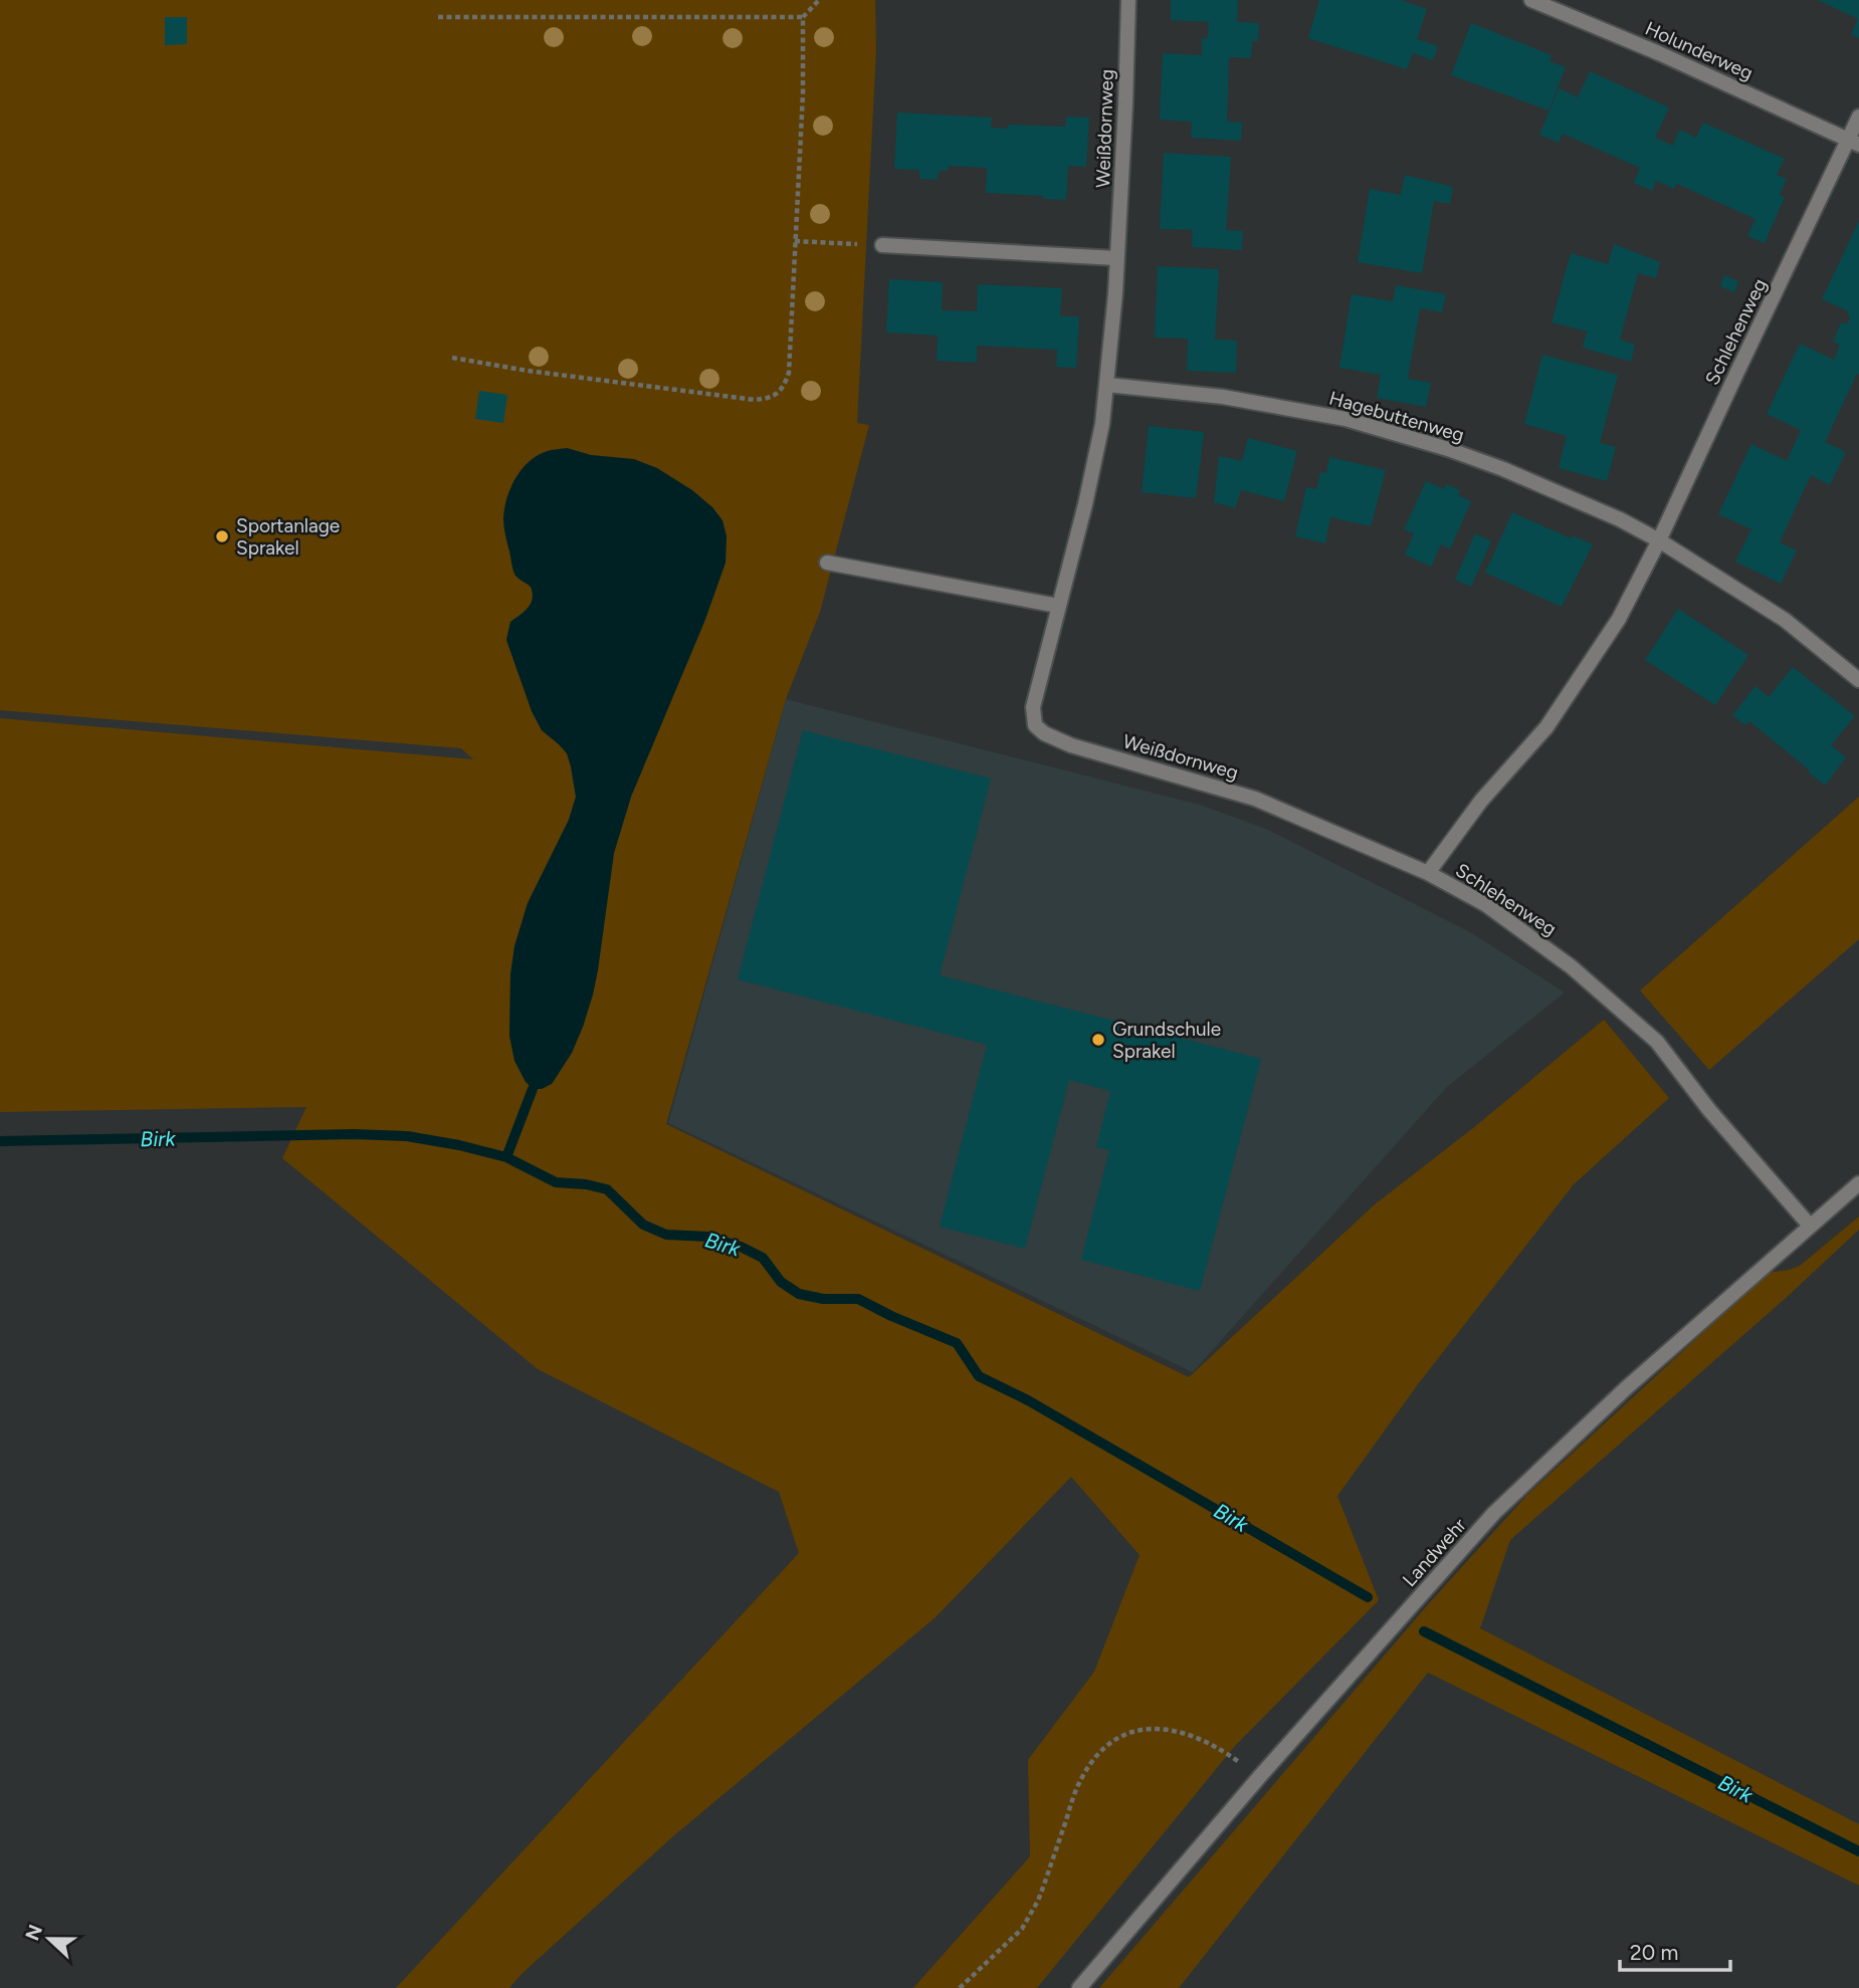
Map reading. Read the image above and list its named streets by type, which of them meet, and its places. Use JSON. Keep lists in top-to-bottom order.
{
  "streets": {
    "street": [
      "Holunderweg",
      "Weißdornweg",
      "Schlehenweg",
      "Hagebuttenweg",
      "Landwehr"
    ]
  },
  "crossings": [
    ["Holunderweg", "Schlehenweg"],
    ["Weißdornweg", "Schlehenweg"],
    ["Weißdornweg", "Hagebuttenweg"],
    ["Schlehenweg", "Hagebuttenweg"],
    ["Schlehenweg", "Landwehr"]
  ],
  "water": ["Birk"],
  "places": ["Sportanlage Sprakel", "Grundschule Sprakel"],
  "scale_bar": "20 m",
  "north": "left"
}
